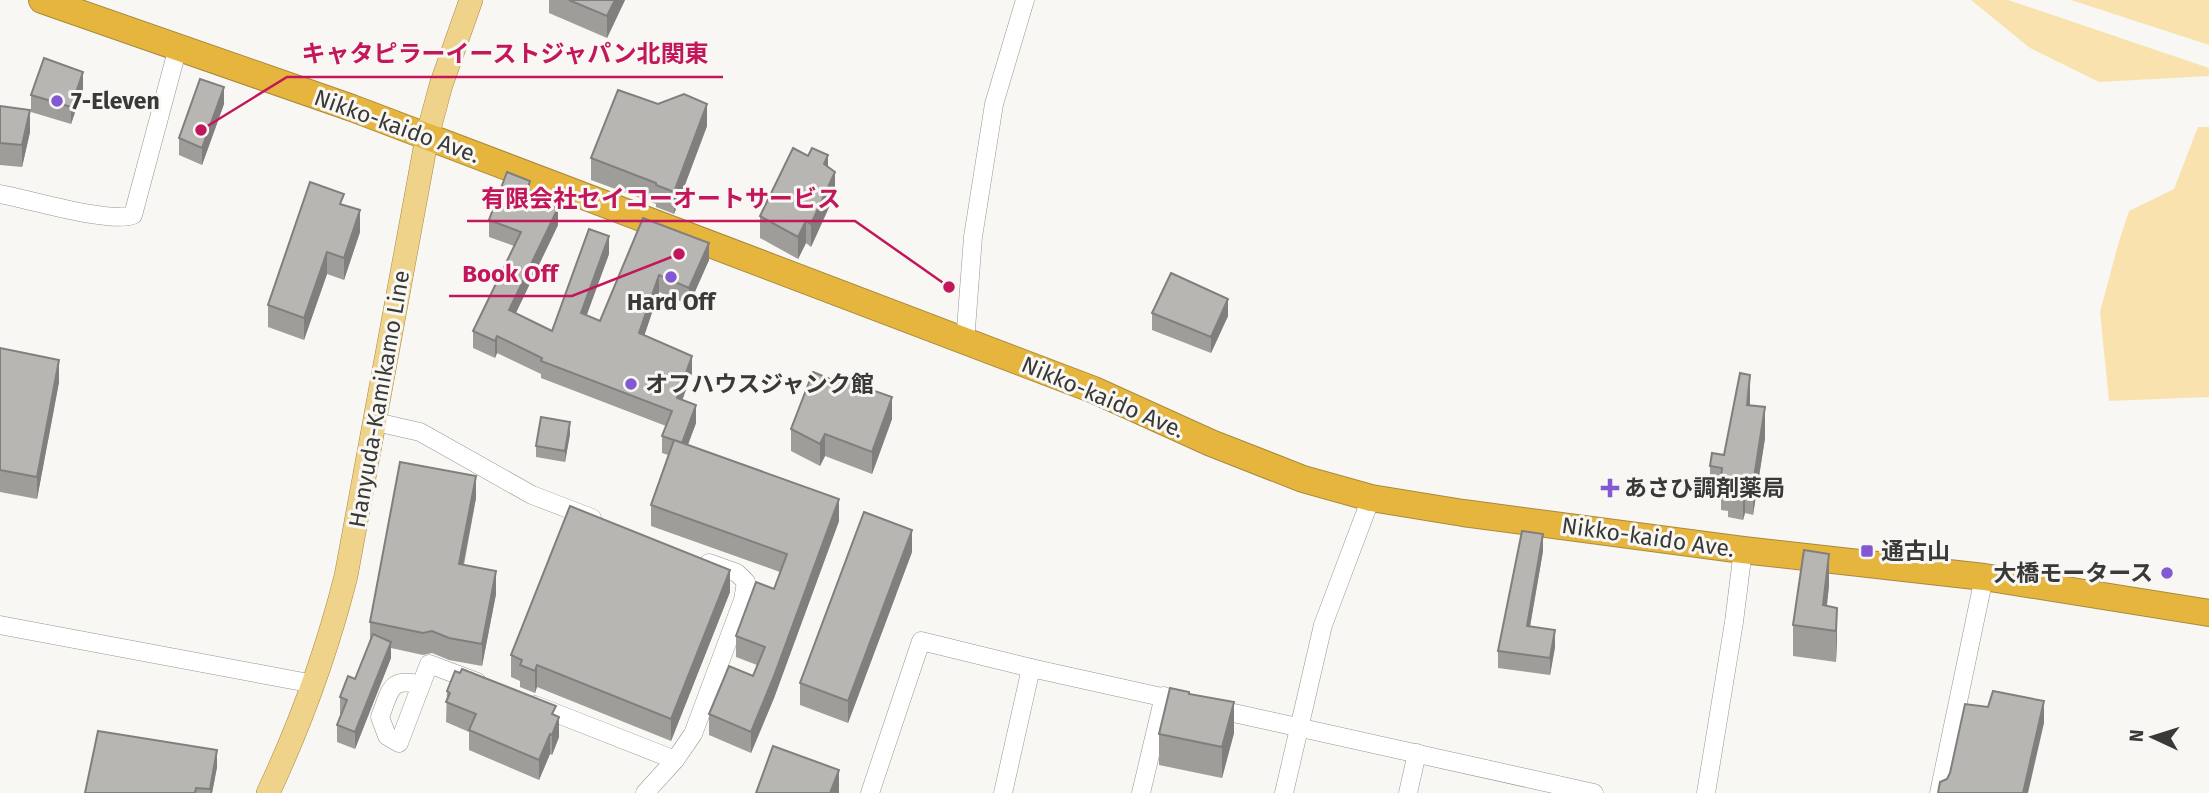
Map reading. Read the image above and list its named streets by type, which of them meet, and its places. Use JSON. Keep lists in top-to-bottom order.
{
  "streets": {
    "highway": ["Nikko-kaido Ave."],
    "main road": ["Hanyuda-Kamikamo Line"]
  },
  "crossings": [
    ["Nikko-kaido Ave.", "Hanyuda-Kamikamo Line"]
  ],
  "places": {
    "other": [
      "7-Eleven",
      "キャタピラーイーストジャパン北関東",
      "Book Off",
      "Hard Off",
      "有限会社セイコーオートサービス",
      "オフハウスジャンク館",
      "大橋モータース"
    ],
    "health": ["あさひ調剤薬局"],
    "transit": ["通古山"]
  },
  "north": "left"
}
